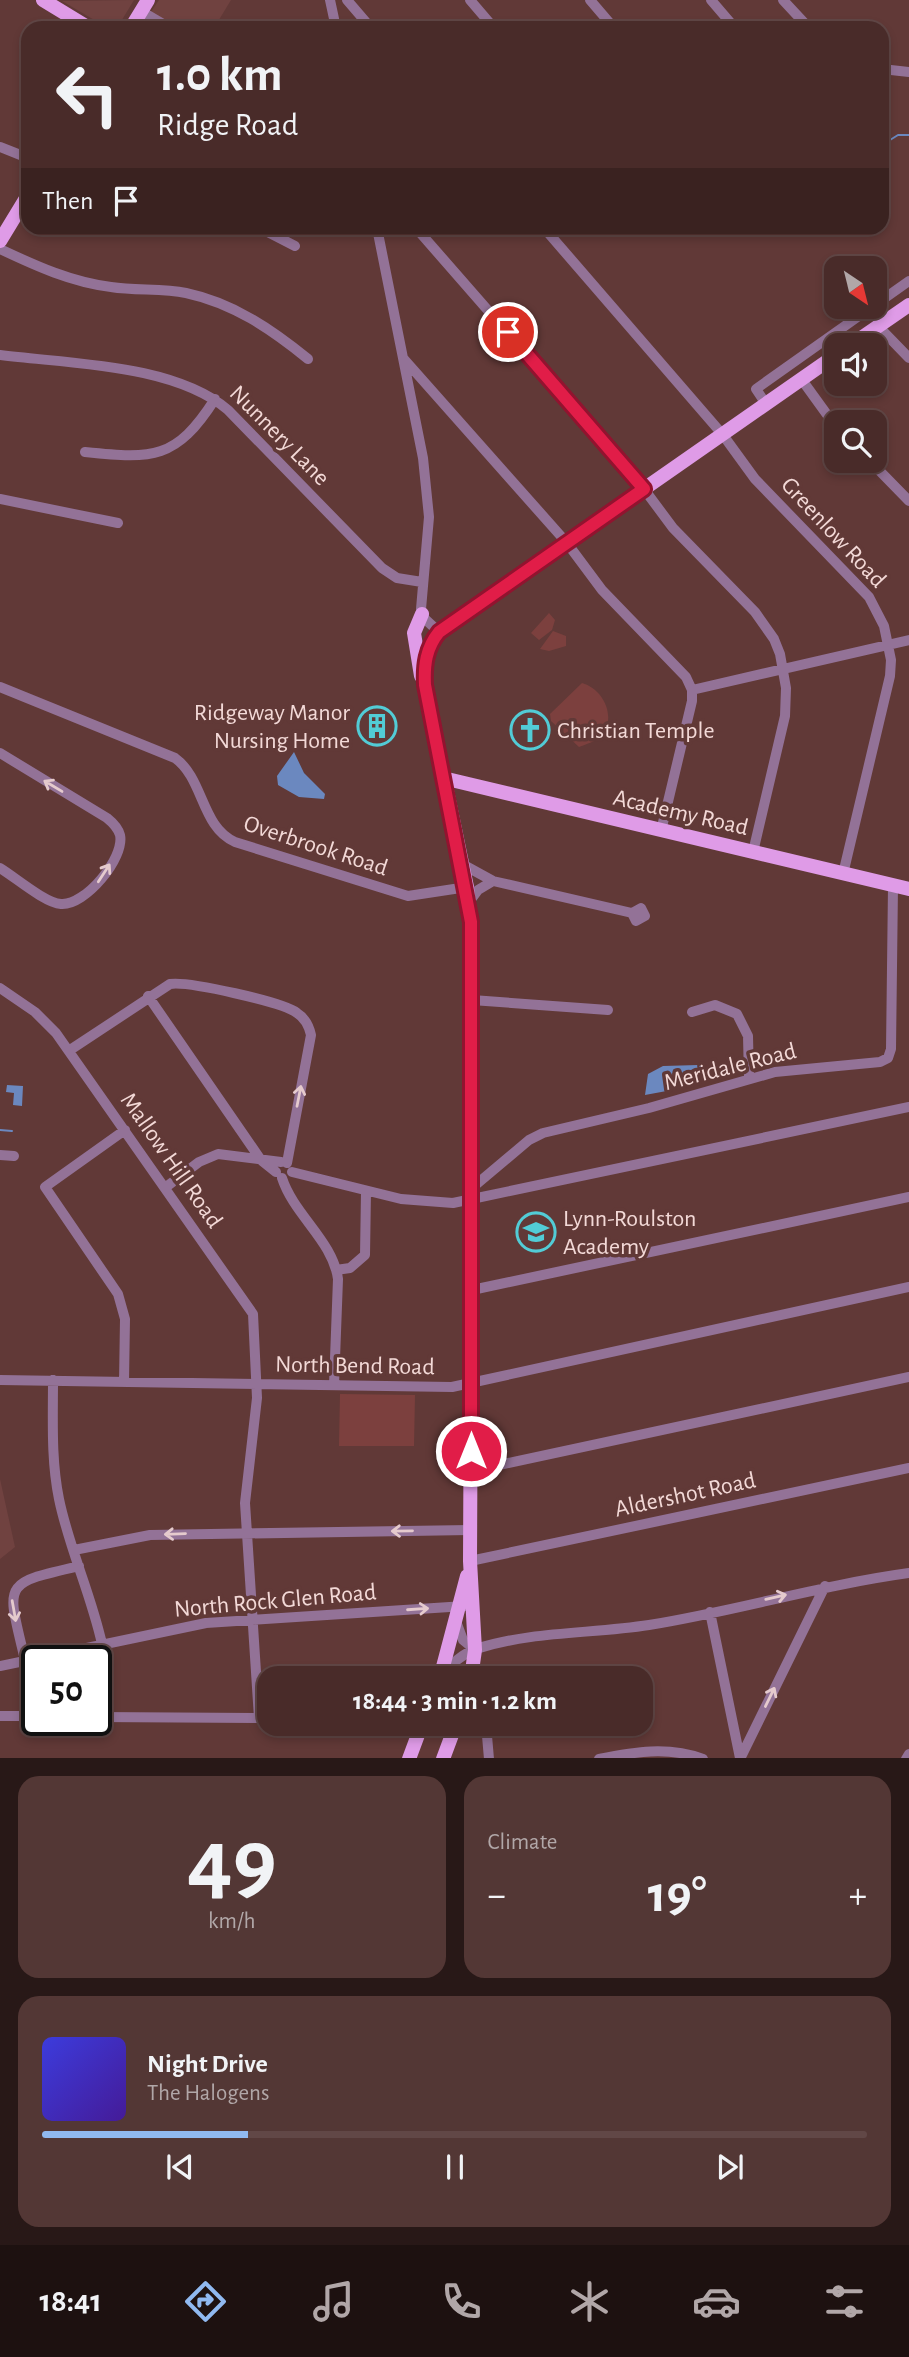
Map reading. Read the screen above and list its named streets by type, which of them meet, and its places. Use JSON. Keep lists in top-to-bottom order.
{
  "streets": {
    "main road": ["Academy Road"],
    "street": [
      "Nunnery Lane",
      "Greenlow Road",
      "Overbrook Road",
      "Meridale Road",
      "Mallow Hill Road",
      "North Bend Road",
      "Aldershot Road",
      "North Rock Glen Road"
    ]
  },
  "crossings": [
    ["Greenlow Road", "Academy Road"],
    ["Academy Road", "Meridale Road"],
    ["Mallow Hill Road", "North Bend Road"],
    ["Mallow Hill Road", "North Rock Glen Road"]
  ],
  "places": {
    "building": ["Ridgeway Manor Nursing Home"],
    "church": ["Christian Temple"],
    "school or university": ["Lynn-Roulston Academy"]
  },
  "north": "bottom right",
  "page": {
    "turn": ["1.0 km", "Ridge Road"],
    "then": "Then",
    "limit": "50",
    "trip": "18:44 · 3 min · 1.2 km",
    "tile": [
      ["49", "km/h"],
      "Climate"
    ],
    "heat": ["−", "19°", "+"],
    "song": ["Night Drive", "The Halogens"],
    "tabs": "18:41"
  }
}
